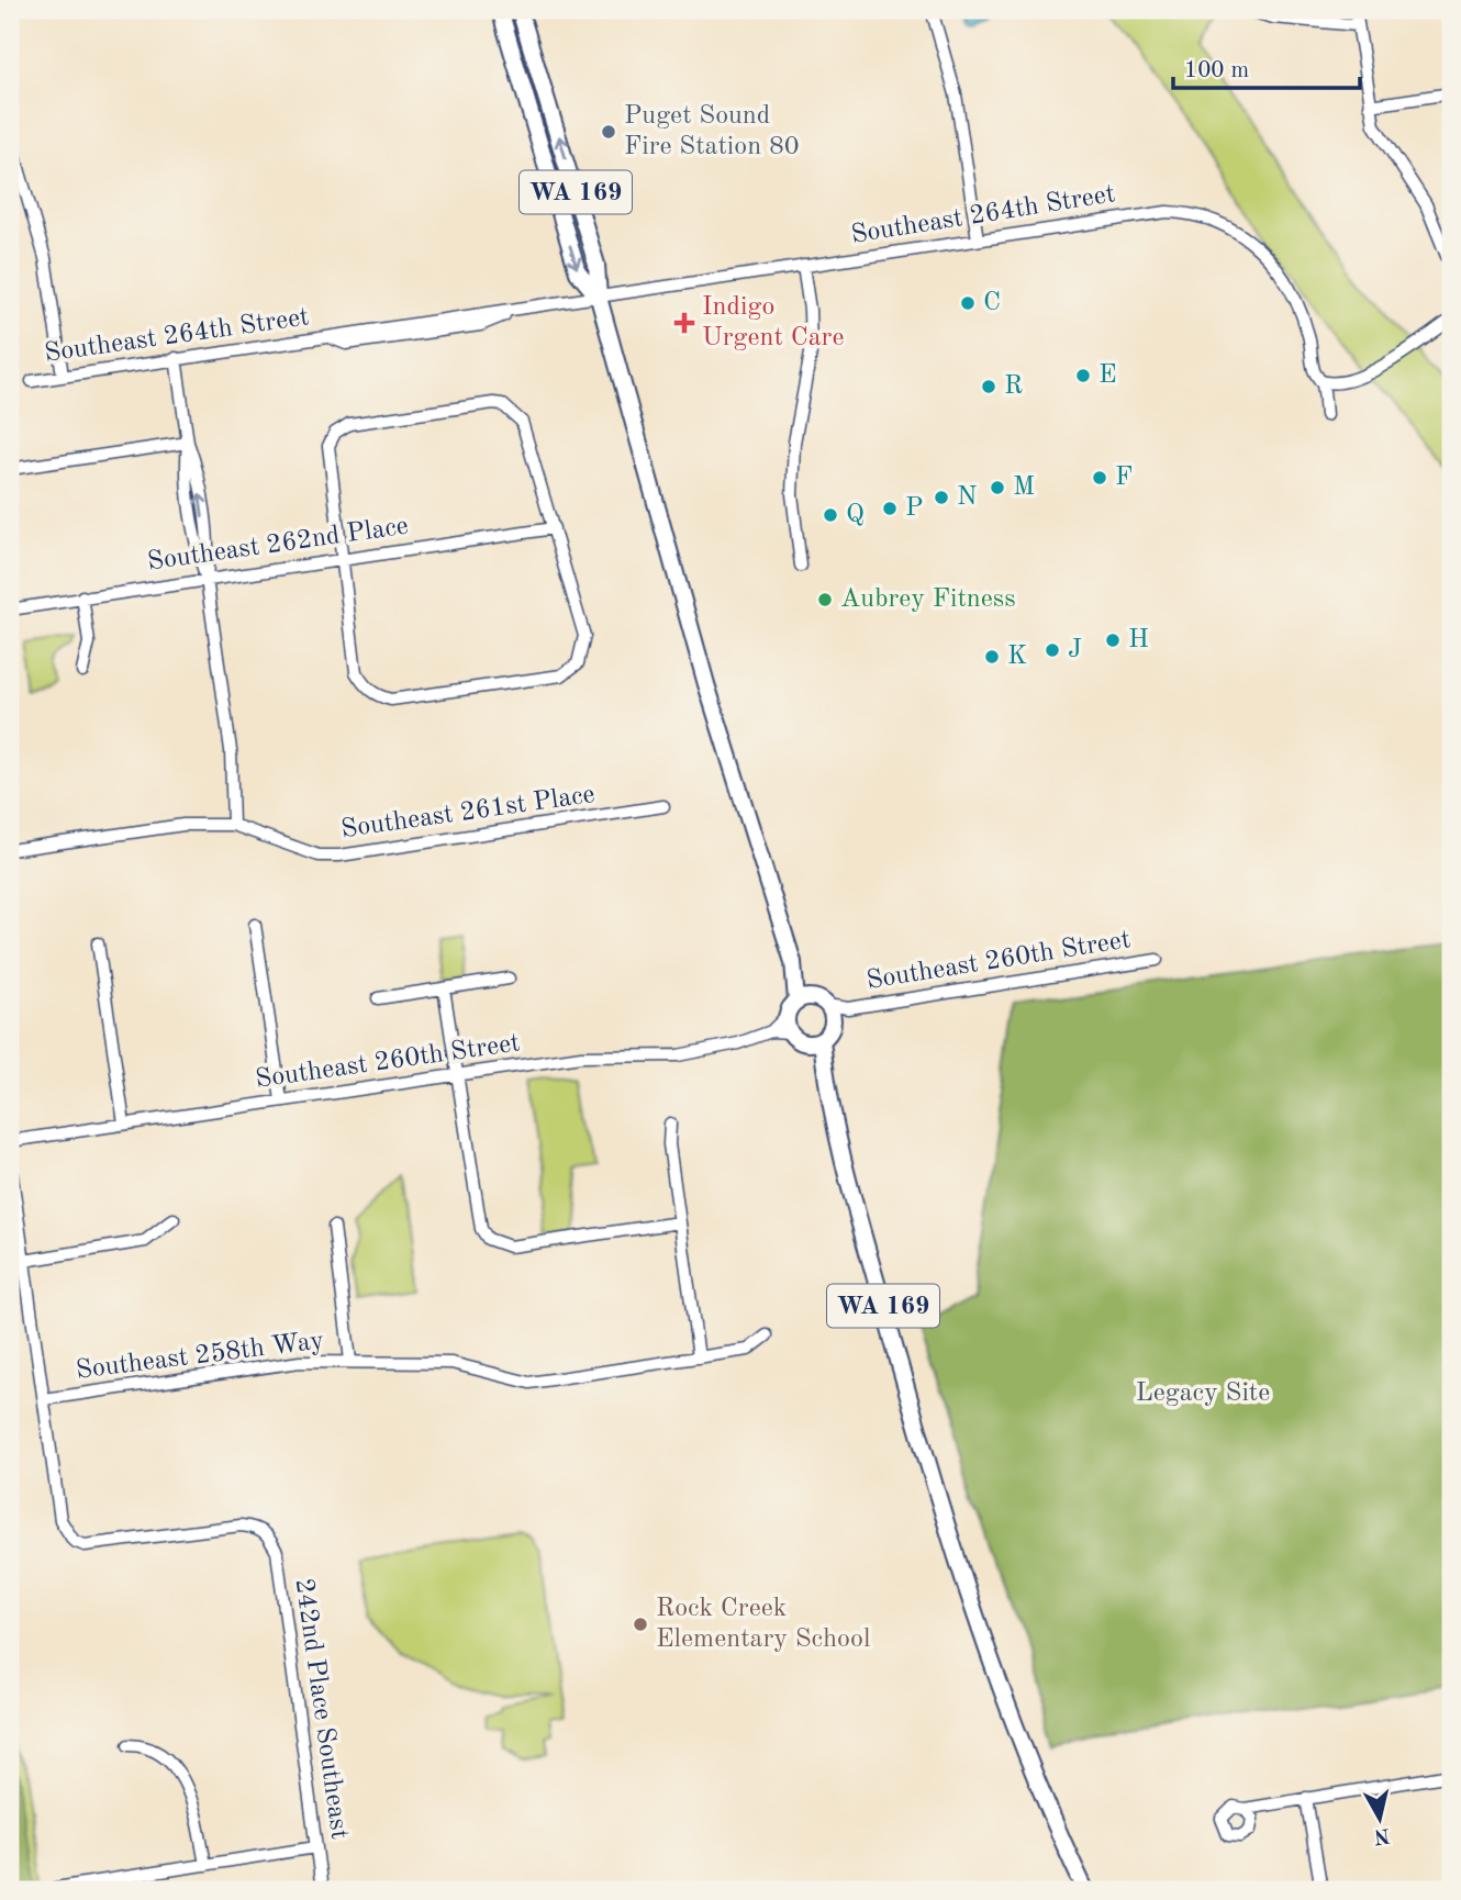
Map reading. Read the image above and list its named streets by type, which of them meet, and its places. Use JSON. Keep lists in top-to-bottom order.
{
  "streets": {
    "main road": ["WA 169"],
    "street": [
      "Southeast 264th Street",
      "Southeast 262nd Place",
      "Southeast 261st Place",
      "Southeast 260th Street",
      "Southeast 258th Way",
      "242nd Place Southeast"
    ]
  },
  "crossings": [
    ["WA 169", "Southeast 264th Street"],
    ["WA 169", "Southeast 260th Street"],
    ["Southeast 258th Way", "242nd Place Southeast"]
  ],
  "parks": ["Legacy Site"],
  "places": {
    "other": [
      "Puget Sound Fire Station 80",
      "C",
      "E",
      "R",
      "F",
      "M",
      "N",
      "P",
      "Q",
      "Aubrey Fitness",
      "H",
      "J",
      "K",
      "Rock Creek Elementary School"
    ],
    "health": ["Indigo Urgent Care"]
  },
  "scale_bar": "100 m",
  "north": "bottom"
}
